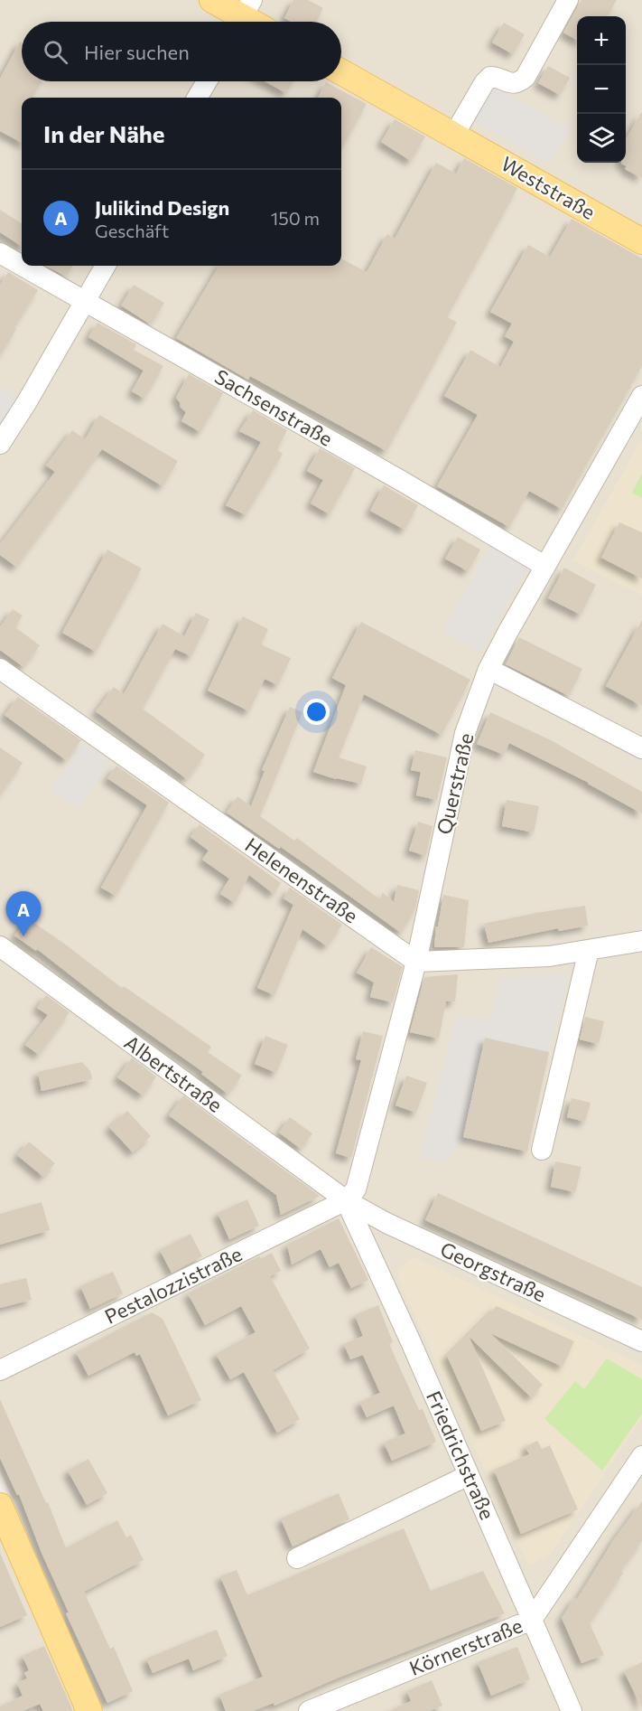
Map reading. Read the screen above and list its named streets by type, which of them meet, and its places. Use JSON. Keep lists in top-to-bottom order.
{
  "streets": {
    "main road": ["Weststraße"],
    "street": [
      "Sachsenstraße",
      "Querstraße",
      "Helenenstraße",
      "Albertstraße",
      "Georgstraße",
      "Pestalozzistraße",
      "Friedrichstraße",
      "Körnerstraße"
    ]
  },
  "crossings": [
    ["Sachsenstraße", "Querstraße"],
    ["Querstraße", "Helenenstraße"],
    ["Querstraße", "Albertstraße"],
    ["Querstraße", "Georgstraße"],
    ["Querstraße", "Pestalozzistraße"],
    ["Querstraße", "Friedrichstraße"],
    ["Albertstraße", "Georgstraße"],
    ["Albertstraße", "Pestalozzistraße"],
    ["Albertstraße", "Friedrichstraße"],
    ["Georgstraße", "Pestalozzistraße"],
    ["Georgstraße", "Friedrichstraße"],
    ["Pestalozzistraße", "Friedrichstraße"],
    ["Friedrichstraße", "Körnerstraße"]
  ],
  "page": {
    "map_buttons": ["+", "−"],
    "search": "Hier suchen",
    "heading": "In der Nähe",
    "list": [
      {
        "mark": "A",
        "name": "Julikind Design",
        "note": "Geschäft",
        "value": "150 m"
      }
    ],
    "pins": "A"
  }
}
